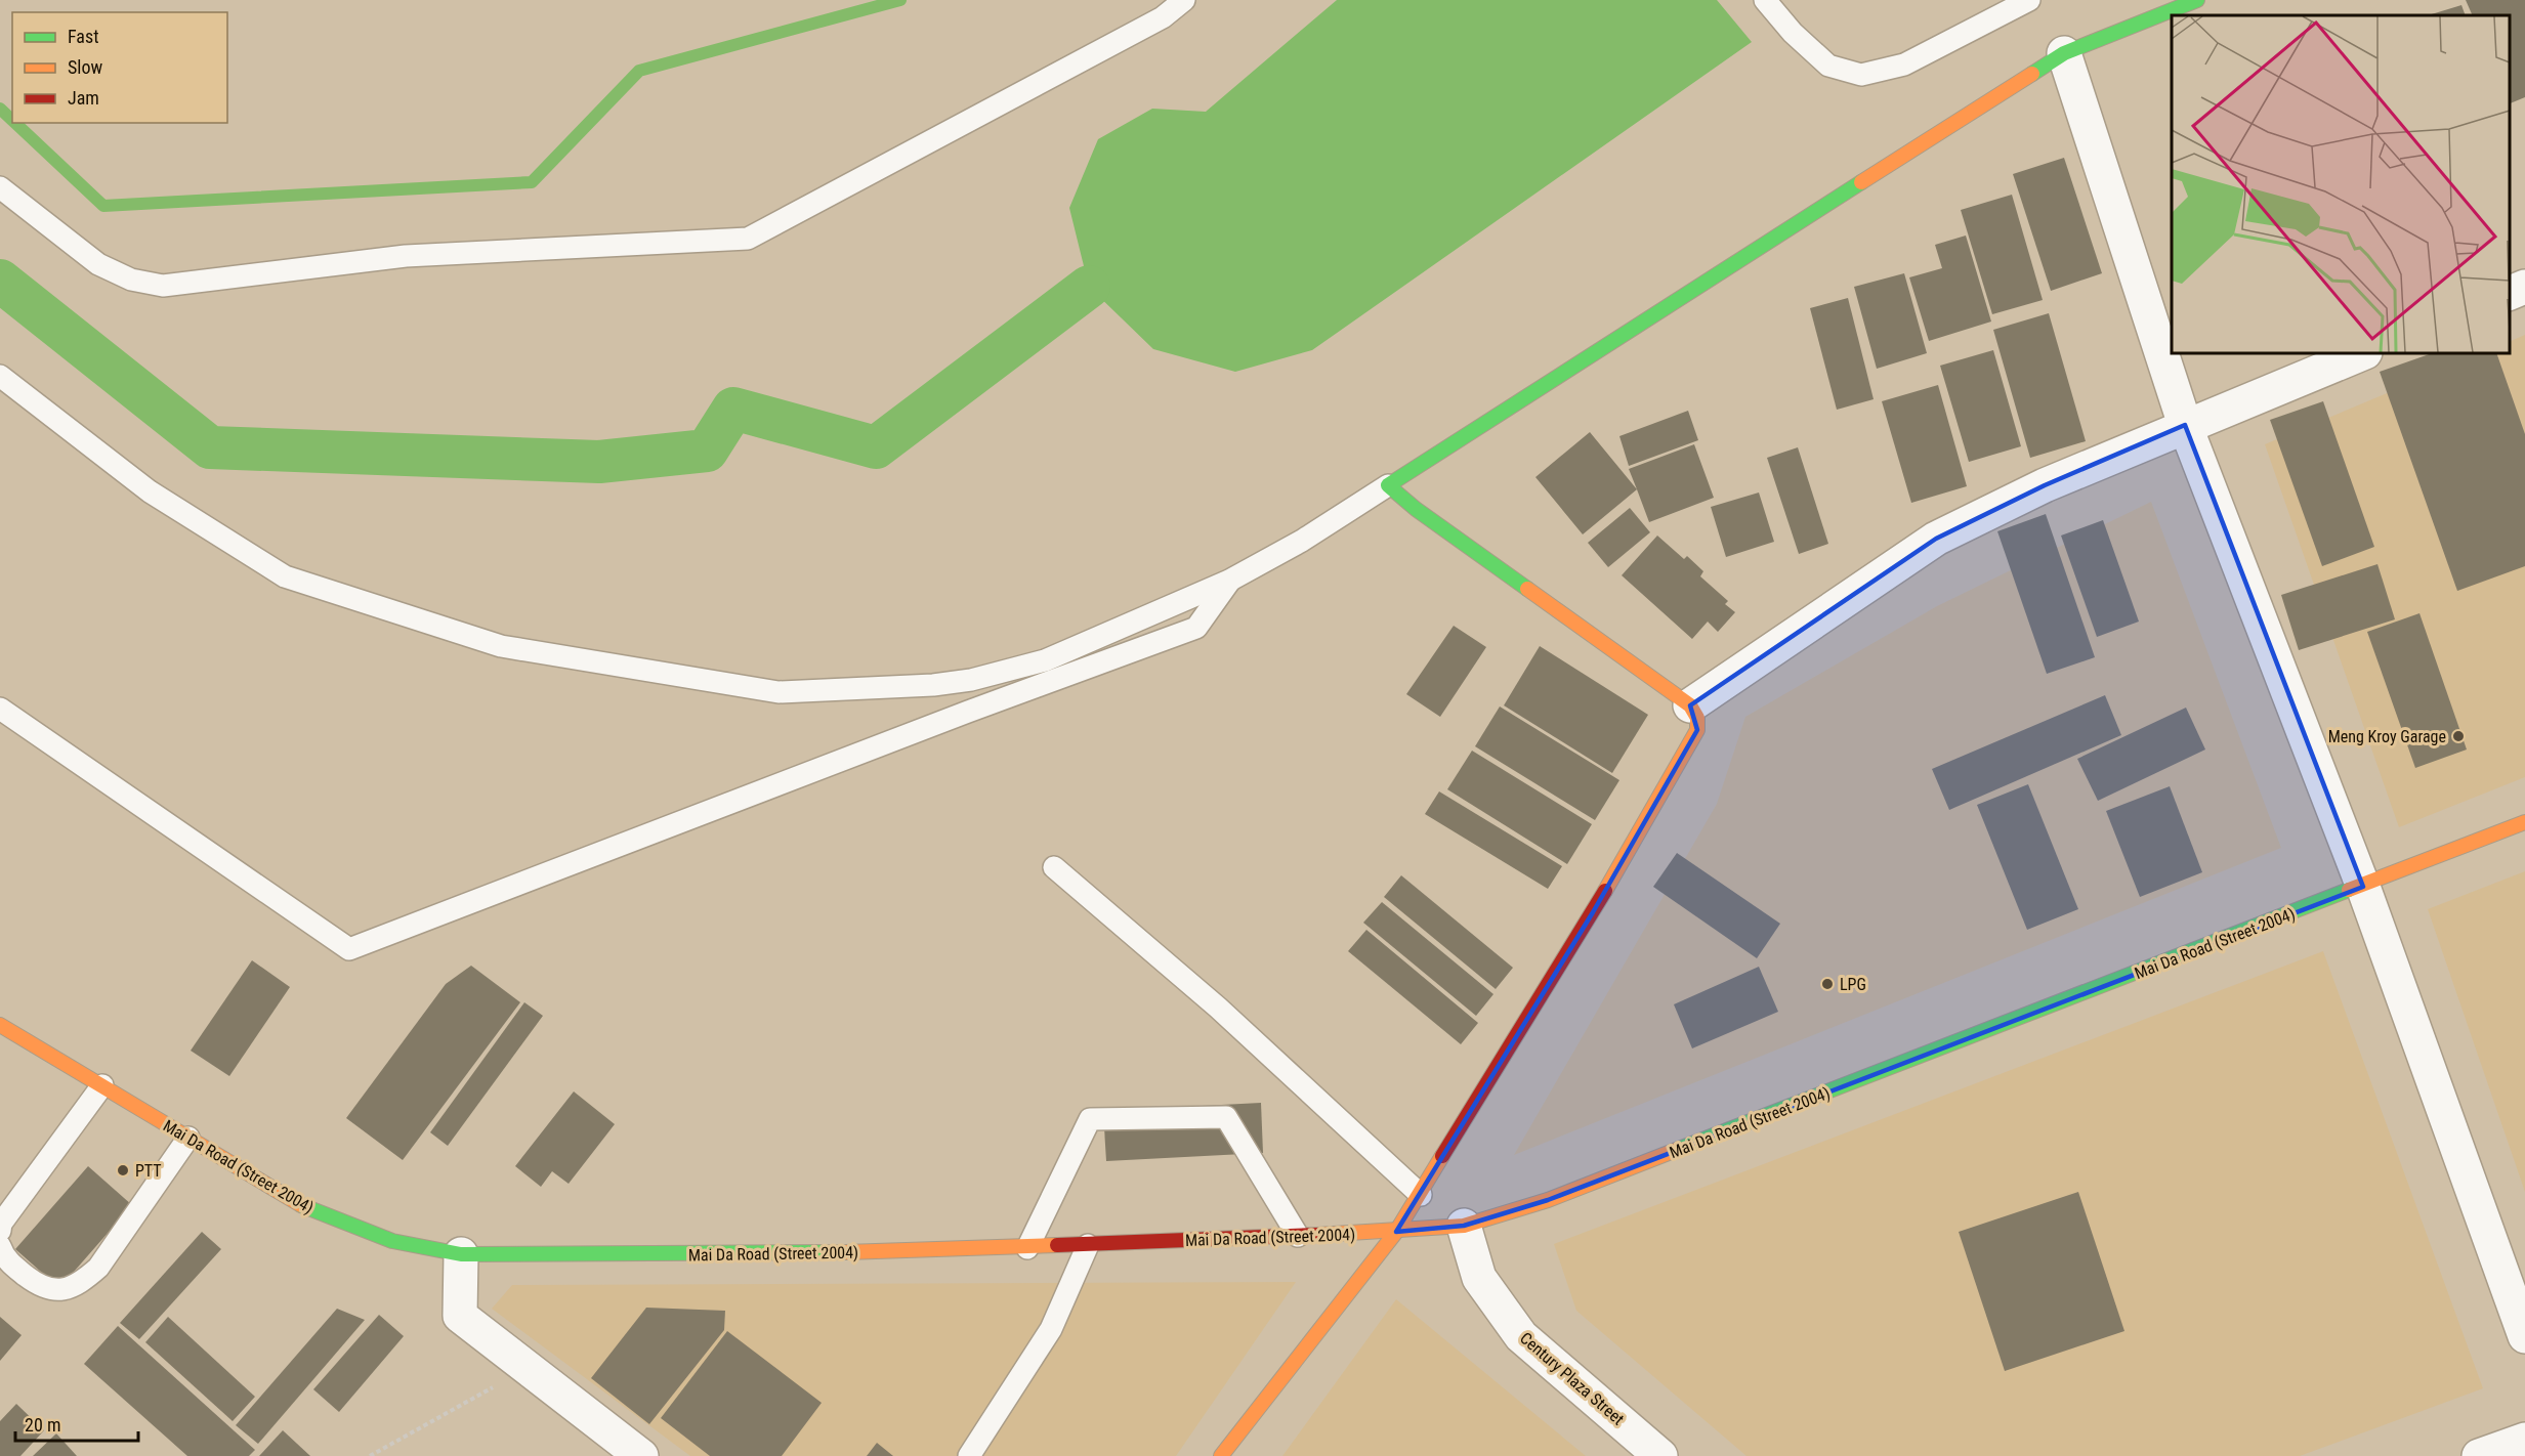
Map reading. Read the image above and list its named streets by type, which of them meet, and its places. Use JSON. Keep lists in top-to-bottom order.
{
  "streets": {
    "main road": ["Mai Da Road (Street 2004)"],
    "street": ["Century Plaza Street"]
  },
  "crossings": [
    ["Mai Da Road (Street 2004)", "Century Plaza Street"]
  ],
  "places": ["Meng Kroy Garage", "LPG", "PTT"],
  "legend": ["Fast", "Slow", "Jam"],
  "scale_bar": "20 m"
}
